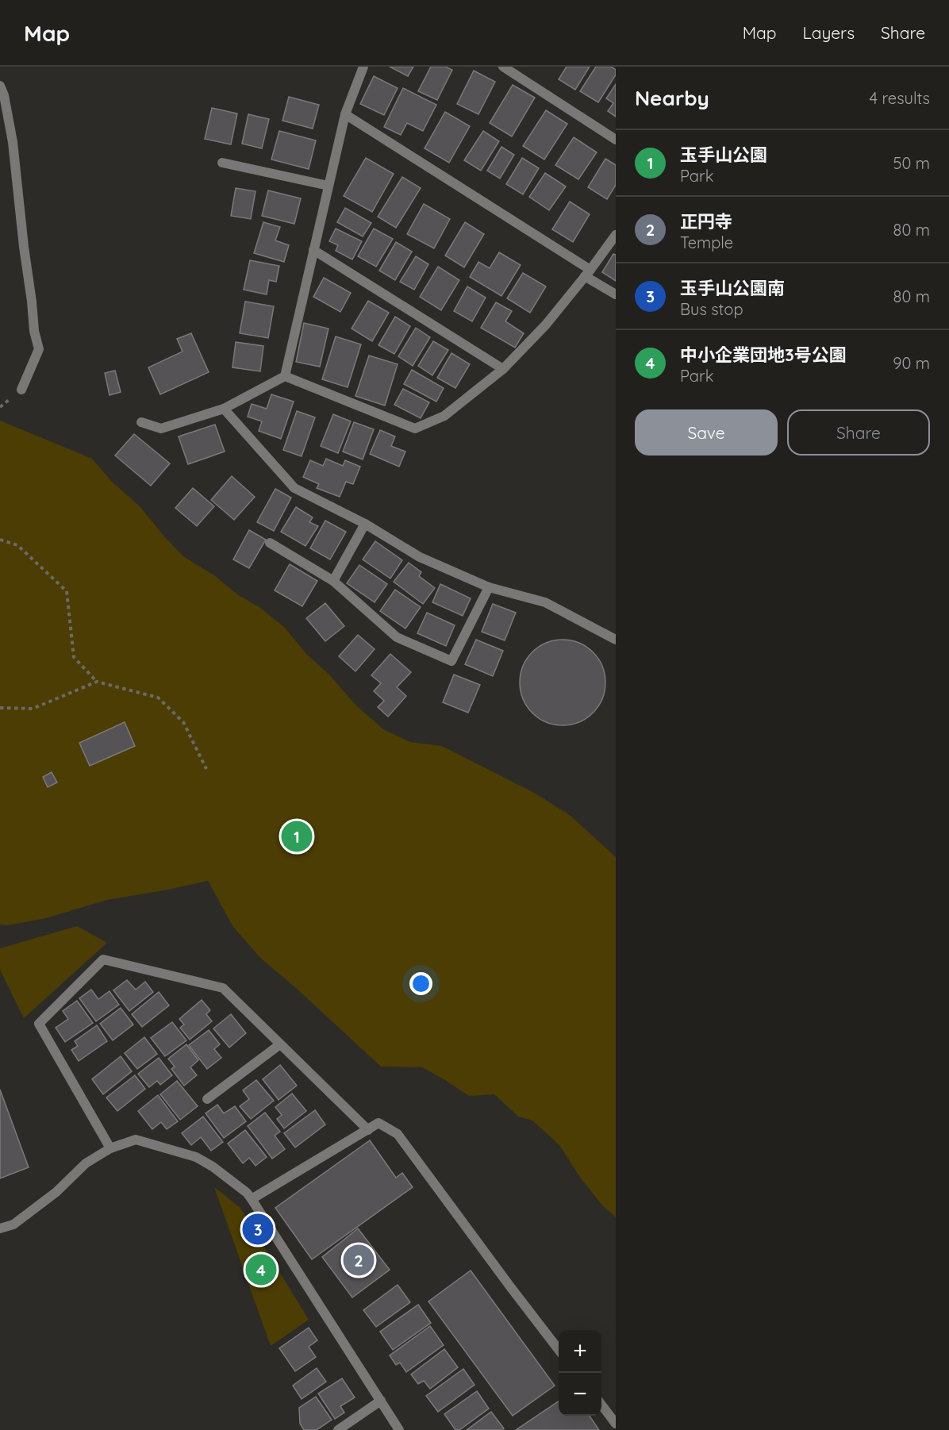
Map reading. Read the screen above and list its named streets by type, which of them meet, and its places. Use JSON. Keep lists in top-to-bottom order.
{
  "page": {
    "header": "Map",
    "nav": ["Map", "Layers", "Share"],
    "heading": ["Nearby", "4 results"],
    "list": [
      {
        "mark": "1",
        "name": "玉手山公園",
        "note": "Park",
        "value": "50 m"
      },
      {
        "mark": "2",
        "name": "正円寺",
        "note": "Temple",
        "value": "80 m"
      },
      {
        "mark": "3",
        "name": "玉手山公園南",
        "note": "Bus stop",
        "value": "80 m"
      },
      {
        "mark": "4",
        "name": "中小企業団地3号公園",
        "note": "Park",
        "value": "90 m"
      }
    ],
    "buttons": ["Save", "Share"],
    "pins": [
      "1",
      "3",
      "2",
      "4"
    ],
    "map_buttons": ["+", "−"]
  }
}
